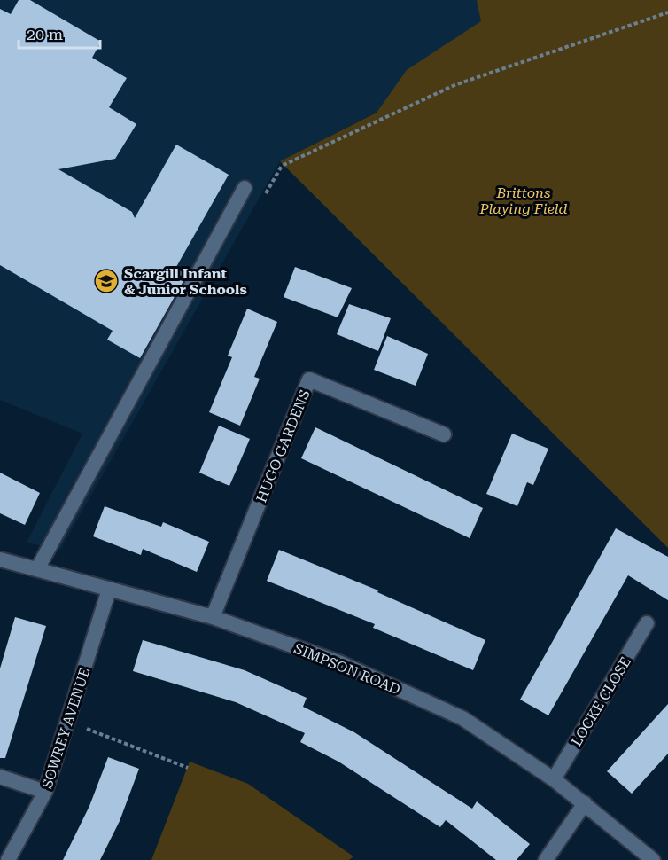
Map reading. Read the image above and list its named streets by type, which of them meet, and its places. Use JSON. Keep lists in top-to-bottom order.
{
  "streets": {
    "street": [
      "HUGO GARDENS",
      "SIMPSON ROAD",
      "LOCKE CLOSE",
      "SOWREY AVENUE"
    ]
  },
  "crossings": [
    ["HUGO GARDENS", "SIMPSON ROAD"],
    ["SIMPSON ROAD", "LOCKE CLOSE"],
    ["SIMPSON ROAD", "SOWREY AVENUE"]
  ],
  "parks": ["Brittons Playing Field"],
  "places": {
    "school or university": ["Scargill Infant & Junior Schools"]
  },
  "scale_bar": "20 m"
}
